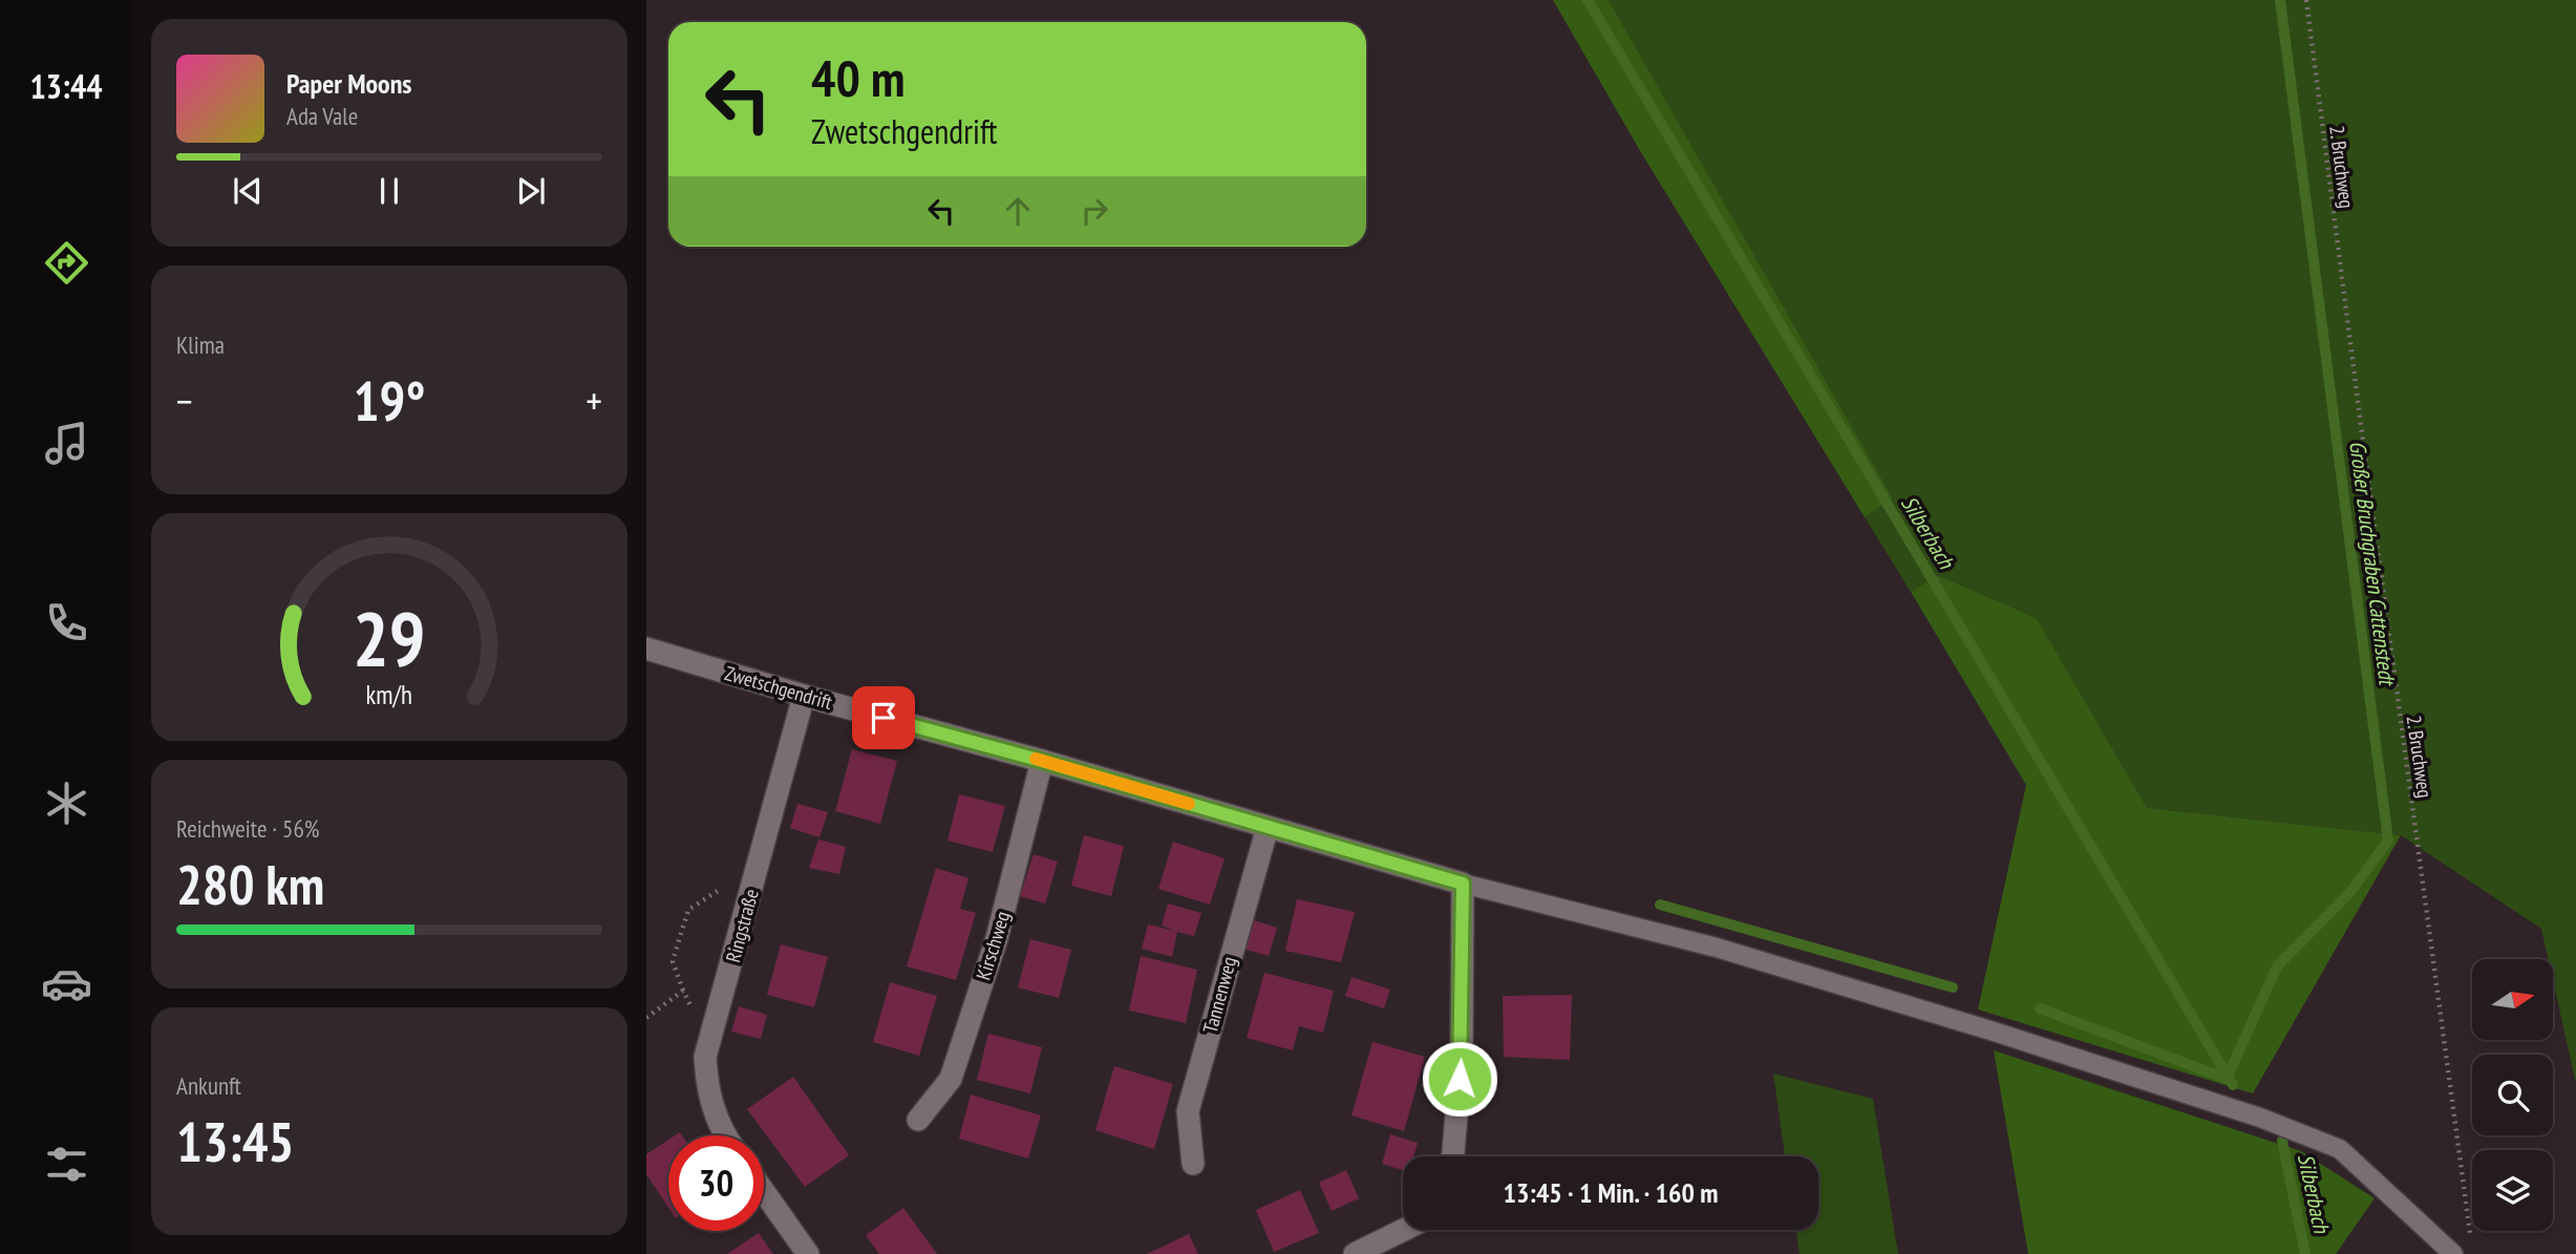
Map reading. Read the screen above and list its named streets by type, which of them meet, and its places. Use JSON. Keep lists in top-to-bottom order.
{
  "streets": {
    "street": [
      "Zwetschgendrift",
      "Ringstraße",
      "Kirschweg",
      "Tannenweg"
    ],
    "path": ["2. Bruchweg"]
  },
  "crossings": [
    ["Zwetschgendrift", "Ringstraße"],
    ["Zwetschgendrift", "Kirschweg"],
    ["Zwetschgendrift", "Tannenweg"]
  ],
  "water": ["Silberbach", "Großer Bruchgraben Cattenstedt"],
  "north": "right",
  "page": {
    "tabs": "13:44",
    "turn": ["40 m", "Zwetschgendrift"],
    "song": ["Paper Moons", "Ada Vale"],
    "tile": [
      "Klima",
      ["Reichweite · 56%", "280 km"],
      ["Ankunft", "13:45"]
    ],
    "heat": ["−", "19°", "+"],
    "limit": "30",
    "trip": "13:45 · 1 Min. · 160 m",
    "gauge": ["29", "km/h"]
  }
}
